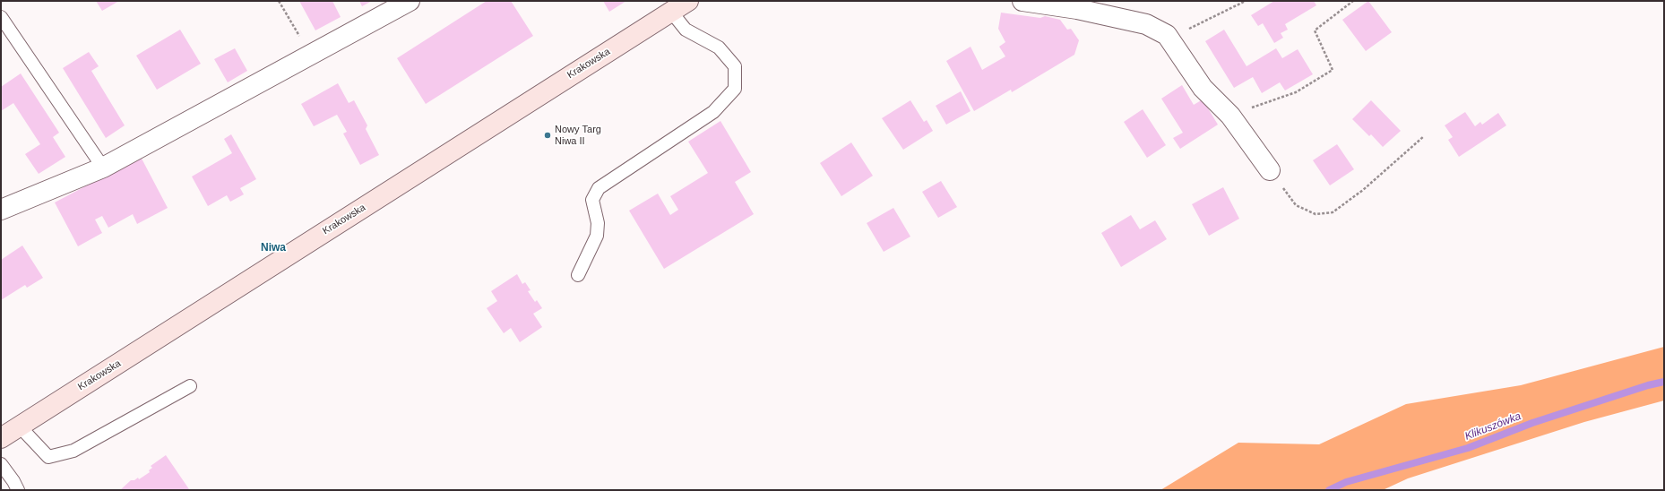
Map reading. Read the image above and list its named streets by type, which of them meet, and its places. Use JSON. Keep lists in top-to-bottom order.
{
  "streets": {
    "main road": ["Krakowska"]
  },
  "districts": ["Niwa"],
  "water": ["Klikuszówka"],
  "places": ["Nowy Targ Niwa II"]
}
